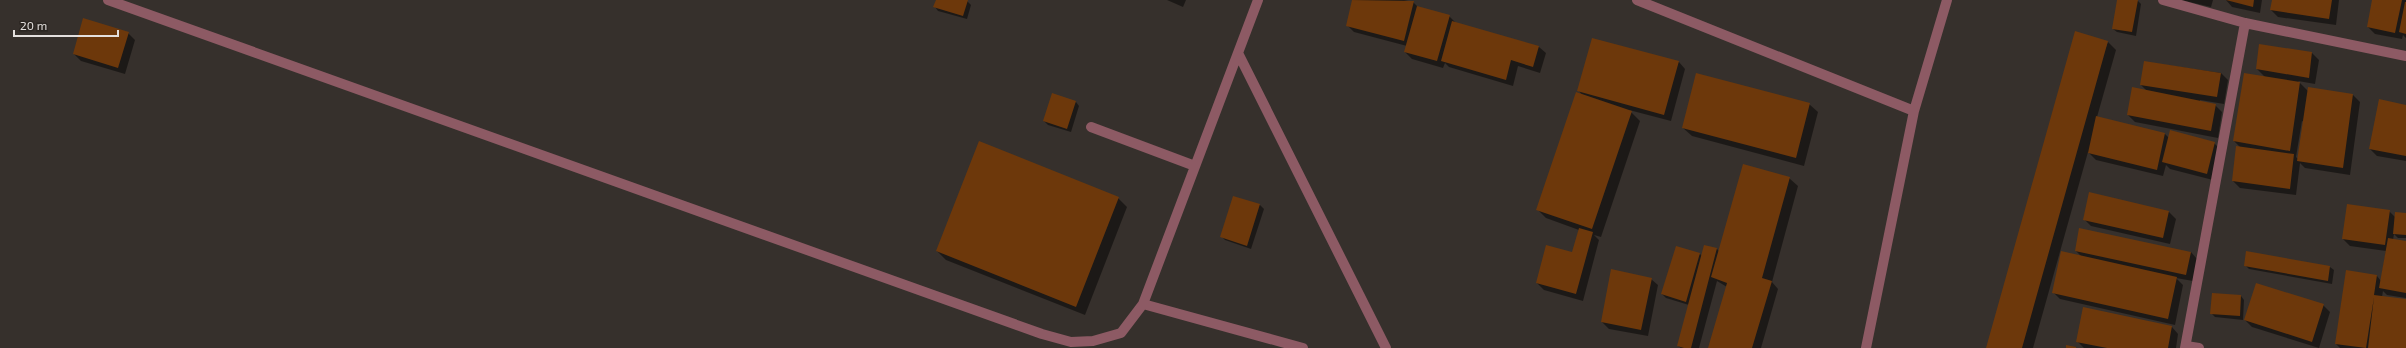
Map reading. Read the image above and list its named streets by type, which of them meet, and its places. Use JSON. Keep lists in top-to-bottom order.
{
  "scale_bar": "20 m"
}
